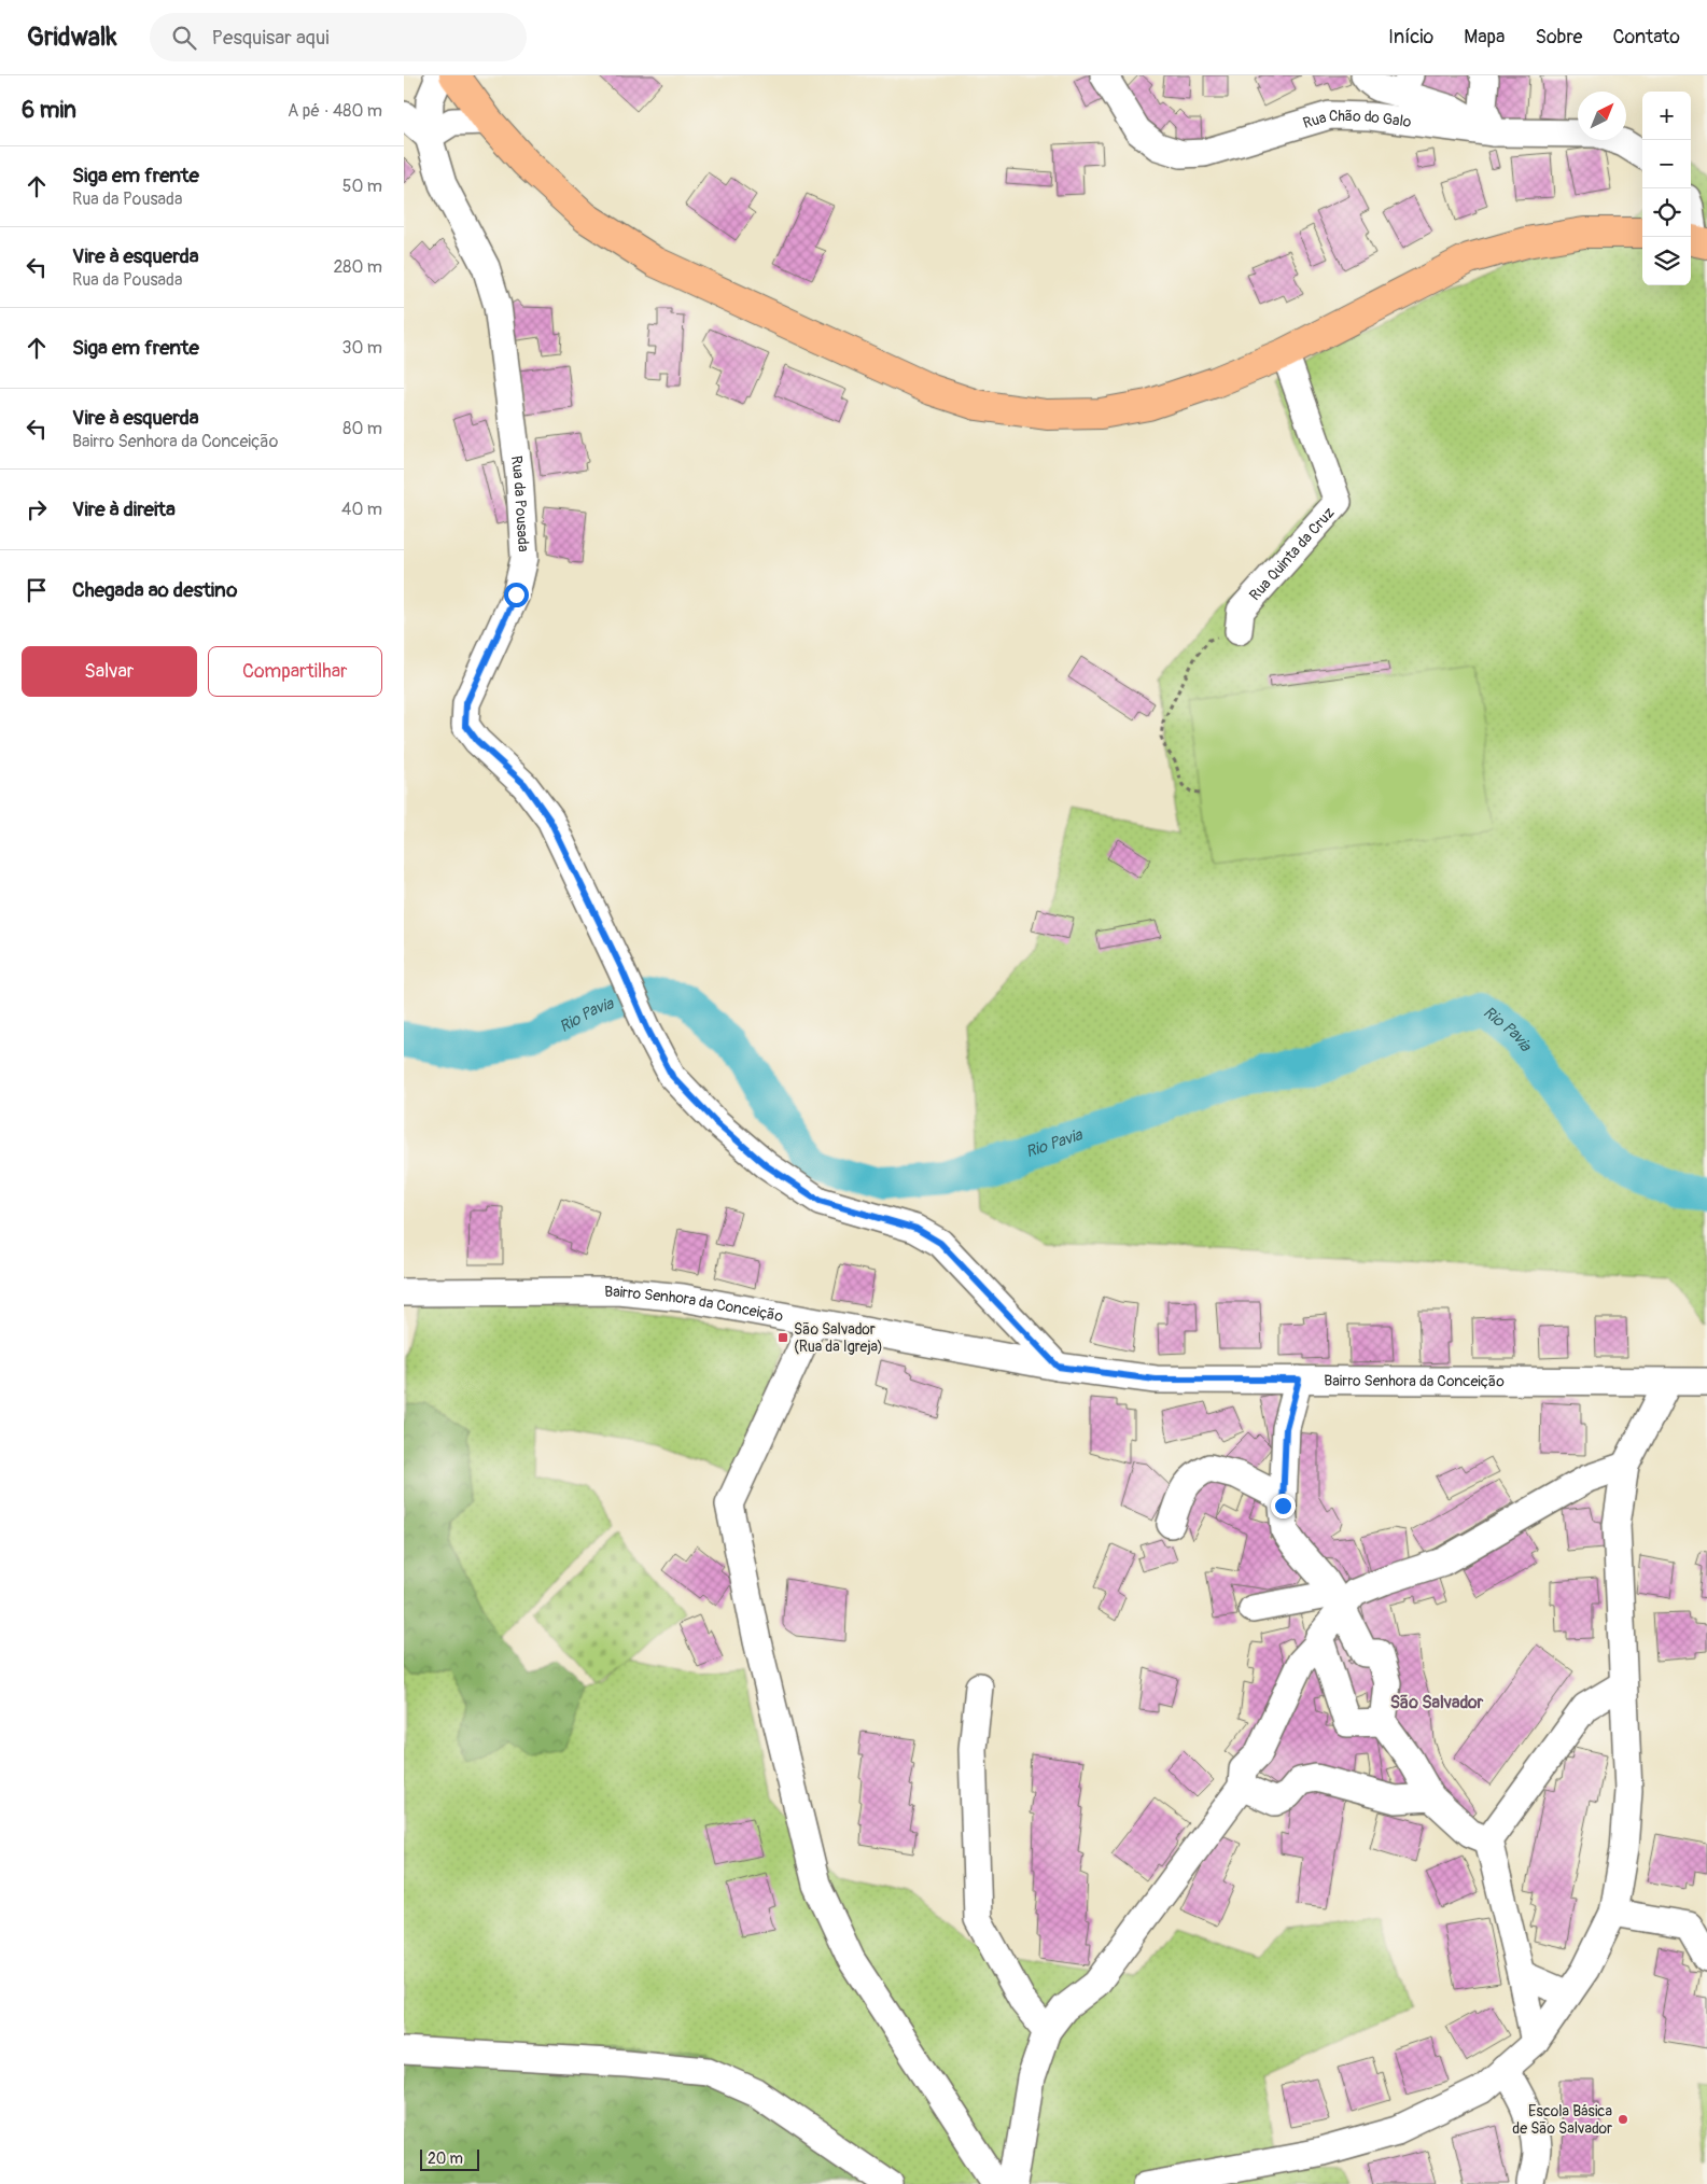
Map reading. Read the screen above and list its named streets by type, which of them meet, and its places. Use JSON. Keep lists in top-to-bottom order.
{
  "streets": {
    "street": [
      "Rua Chão do Galo",
      "Rua da Pousada",
      "Rua Quinta da Cruz",
      "Bairro Senhora da Conceição"
    ]
  },
  "crossings": [
    ["Rua da Pousada", "Bairro Senhora da Conceição"]
  ],
  "districts": ["São Salvador"],
  "water": ["Rio Pavia"],
  "places": {
    "transit": ["São Salvador (Rua da Igreja)"],
    "other": ["Escola Básica de São Salvador"]
  },
  "scale_bar": "20 m",
  "north": "top right",
  "page": {
    "header": "Gridwalk",
    "search": "Pesquisar aqui",
    "nav": [
      "Início",
      "Mapa",
      "Sobre",
      "Contato"
    ],
    "heading": ["6 min", "A pé · 480 m"],
    "map_buttons": ["+", "−"],
    "list": [
      ["Siga em frente", "Rua da Pousada", "50 m"],
      ["Vire à esquerda", "Rua da Pousada", "280 m"],
      ["Siga em frente", "30 m"],
      ["Vire à esquerda", "Bairro Senhora da Conceição", "80 m"],
      ["Vire à direita", "40 m"],
      "Chegada ao destino"
    ],
    "buttons": ["Salvar", "Compartilhar"],
    "scale": "20 m"
  }
}
